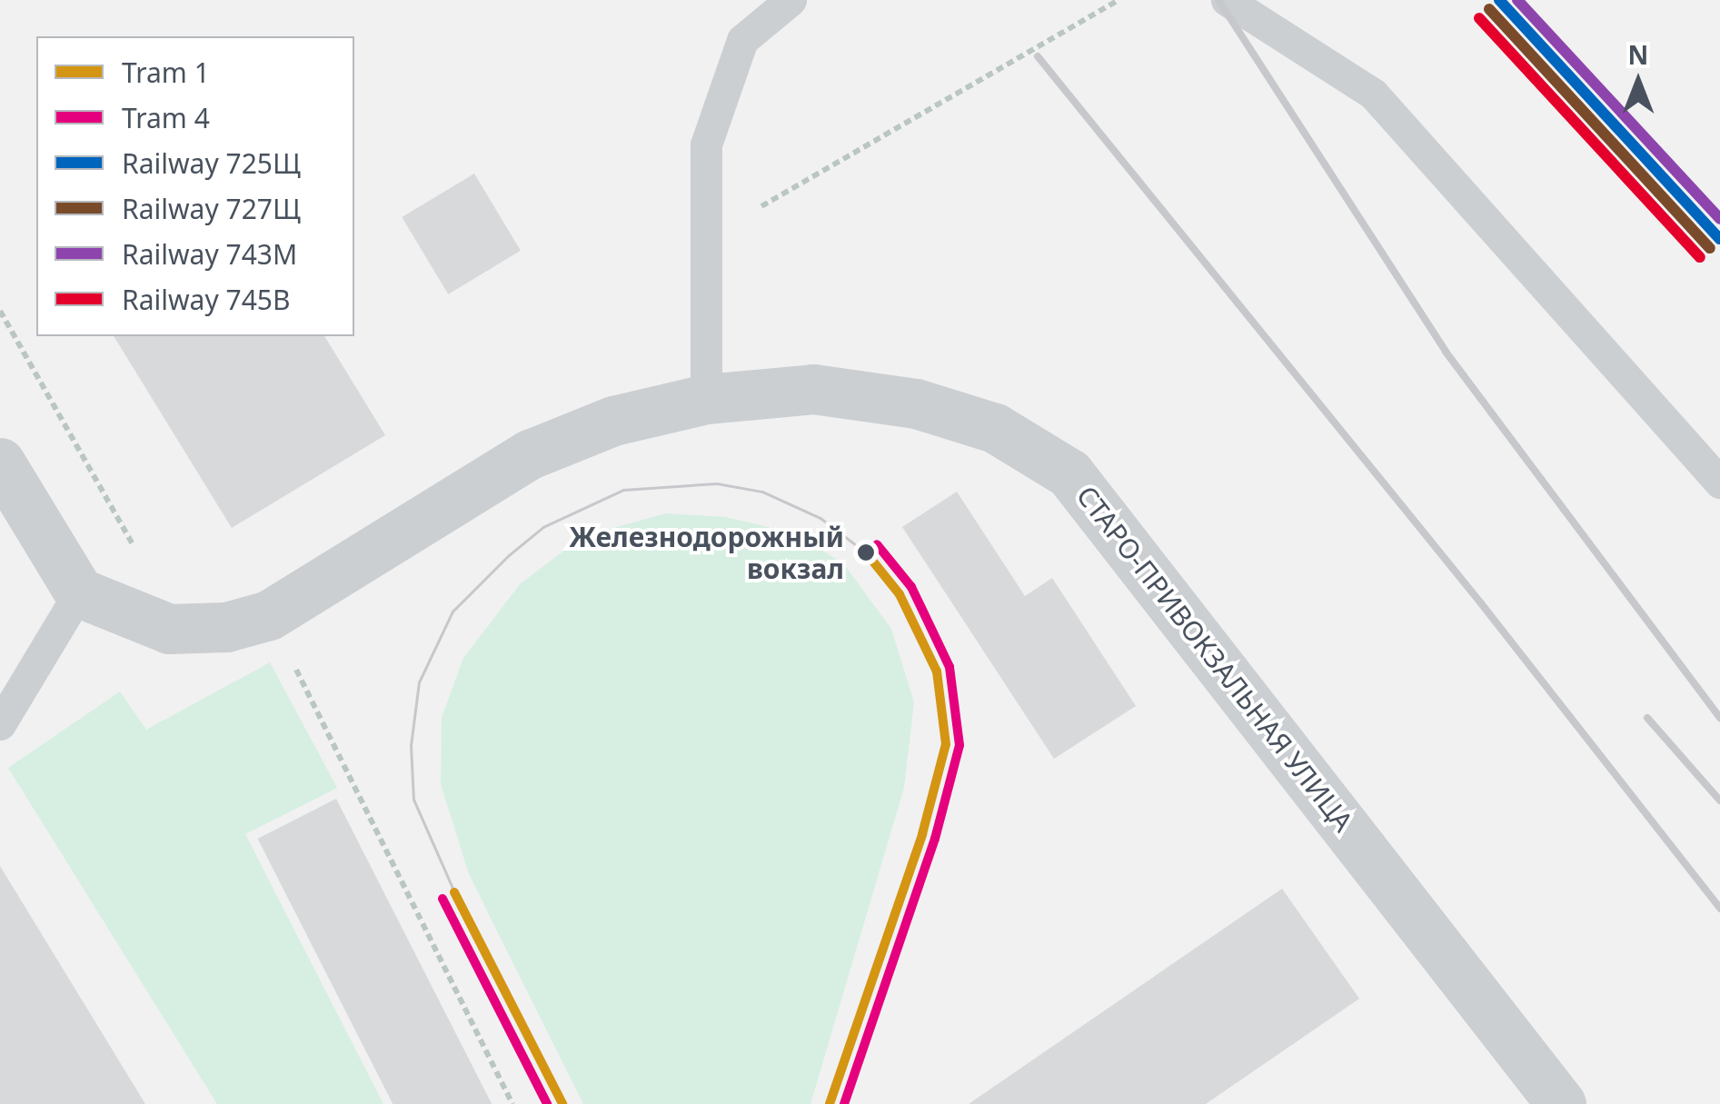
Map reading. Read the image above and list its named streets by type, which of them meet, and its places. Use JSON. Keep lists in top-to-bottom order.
{
  "streets": {
    "street": ["СТАРО-ПРИВОКЗАЛЬНАЯ УЛИЦА"]
  },
  "places": ["Железнодорожный вокзал"],
  "lines": [
    "rail line 725Щ",
    "rail line 743М",
    "rail line 727Щ",
    "rail line 745В",
    "tram line 4",
    "tram line 1"
  ],
  "legend": [
    "Tram 1",
    "Tram 4",
    "Railway 725Щ",
    "Railway 727Щ",
    "Railway 743М",
    "Railway 745В"
  ],
  "north": "top"
}
